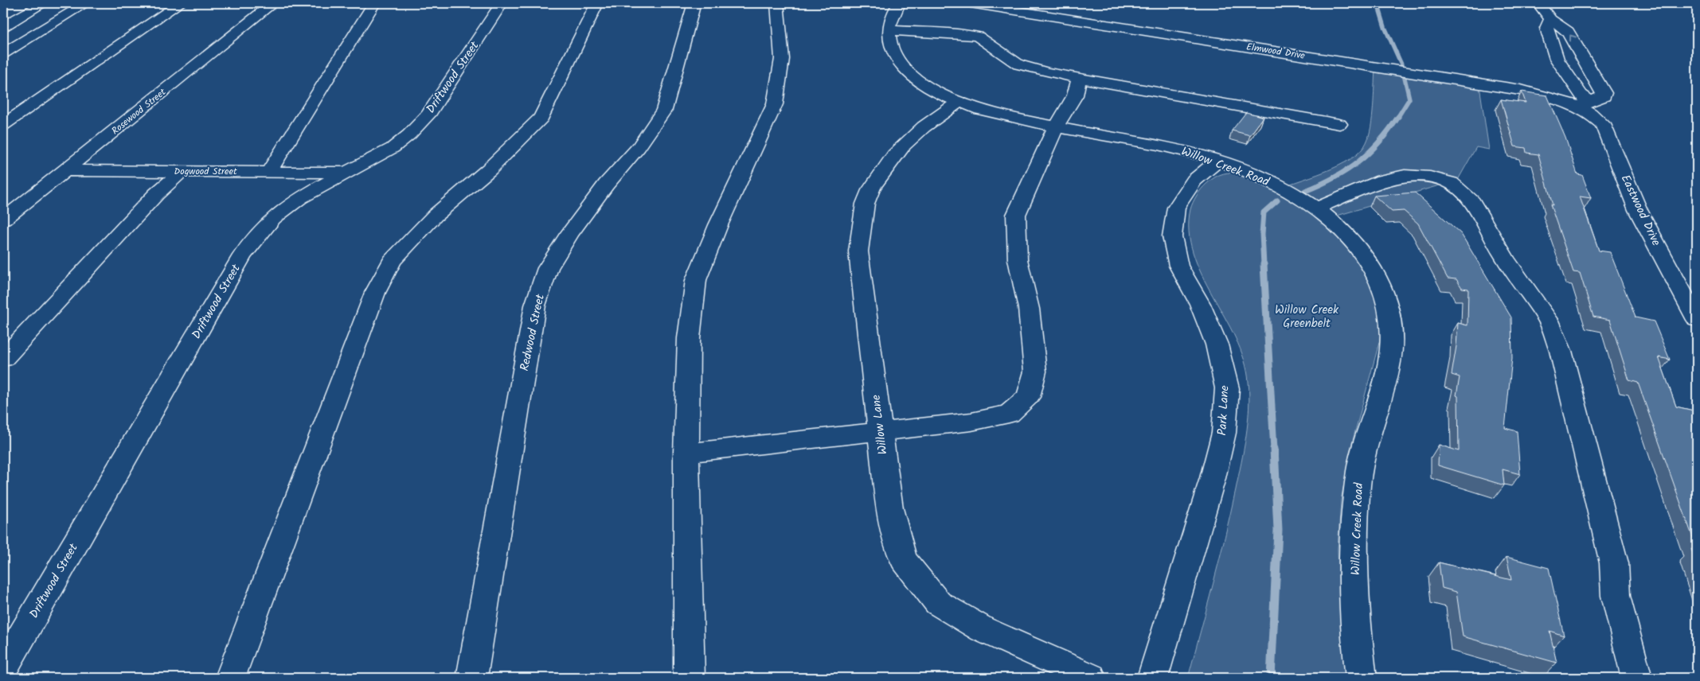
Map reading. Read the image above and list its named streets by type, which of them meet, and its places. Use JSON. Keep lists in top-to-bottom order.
{
  "streets": {
    "street": [
      "Elmwood Drive",
      "Driftwood Street",
      "Rosewood Street",
      "Willow Creek Road",
      "Dogwood Street",
      "Eastwood Drive",
      "Redwood Street",
      "Park Lane",
      "Willow Lane"
    ]
  },
  "crossings": [
    ["Elmwood Drive", "Eastwood Drive"],
    ["Driftwood Street", "Dogwood Street"],
    ["Rosewood Street", "Dogwood Street"],
    ["Willow Creek Road", "Park Lane"],
    ["Willow Creek Road", "Willow Lane"]
  ],
  "parks": ["Willow Creek Greenbelt"]
}
